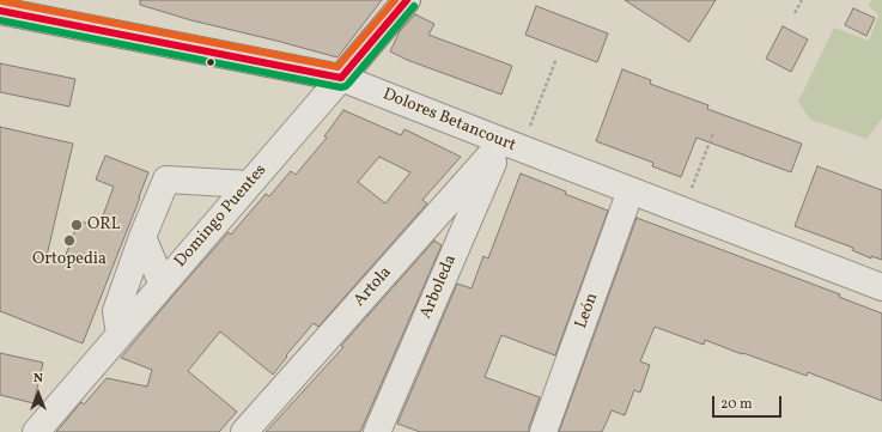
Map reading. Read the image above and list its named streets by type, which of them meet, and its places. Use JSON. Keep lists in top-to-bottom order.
{
  "streets": {
    "main road": ["Dolores Betancourt", "Domingo Puentes"],
    "street": ["Artola", "Arboleda", "León"]
  },
  "crossings": [
    ["Dolores Betancourt", "Domingo Puentes"],
    ["Dolores Betancourt", "Artola"],
    ["Dolores Betancourt", "Arboleda"],
    ["Dolores Betancourt", "León"],
    ["Artola", "Arboleda"]
  ],
  "places": ["ORL", "Ortopedia"],
  "scale_bar": "20 m",
  "north": "top"
}
